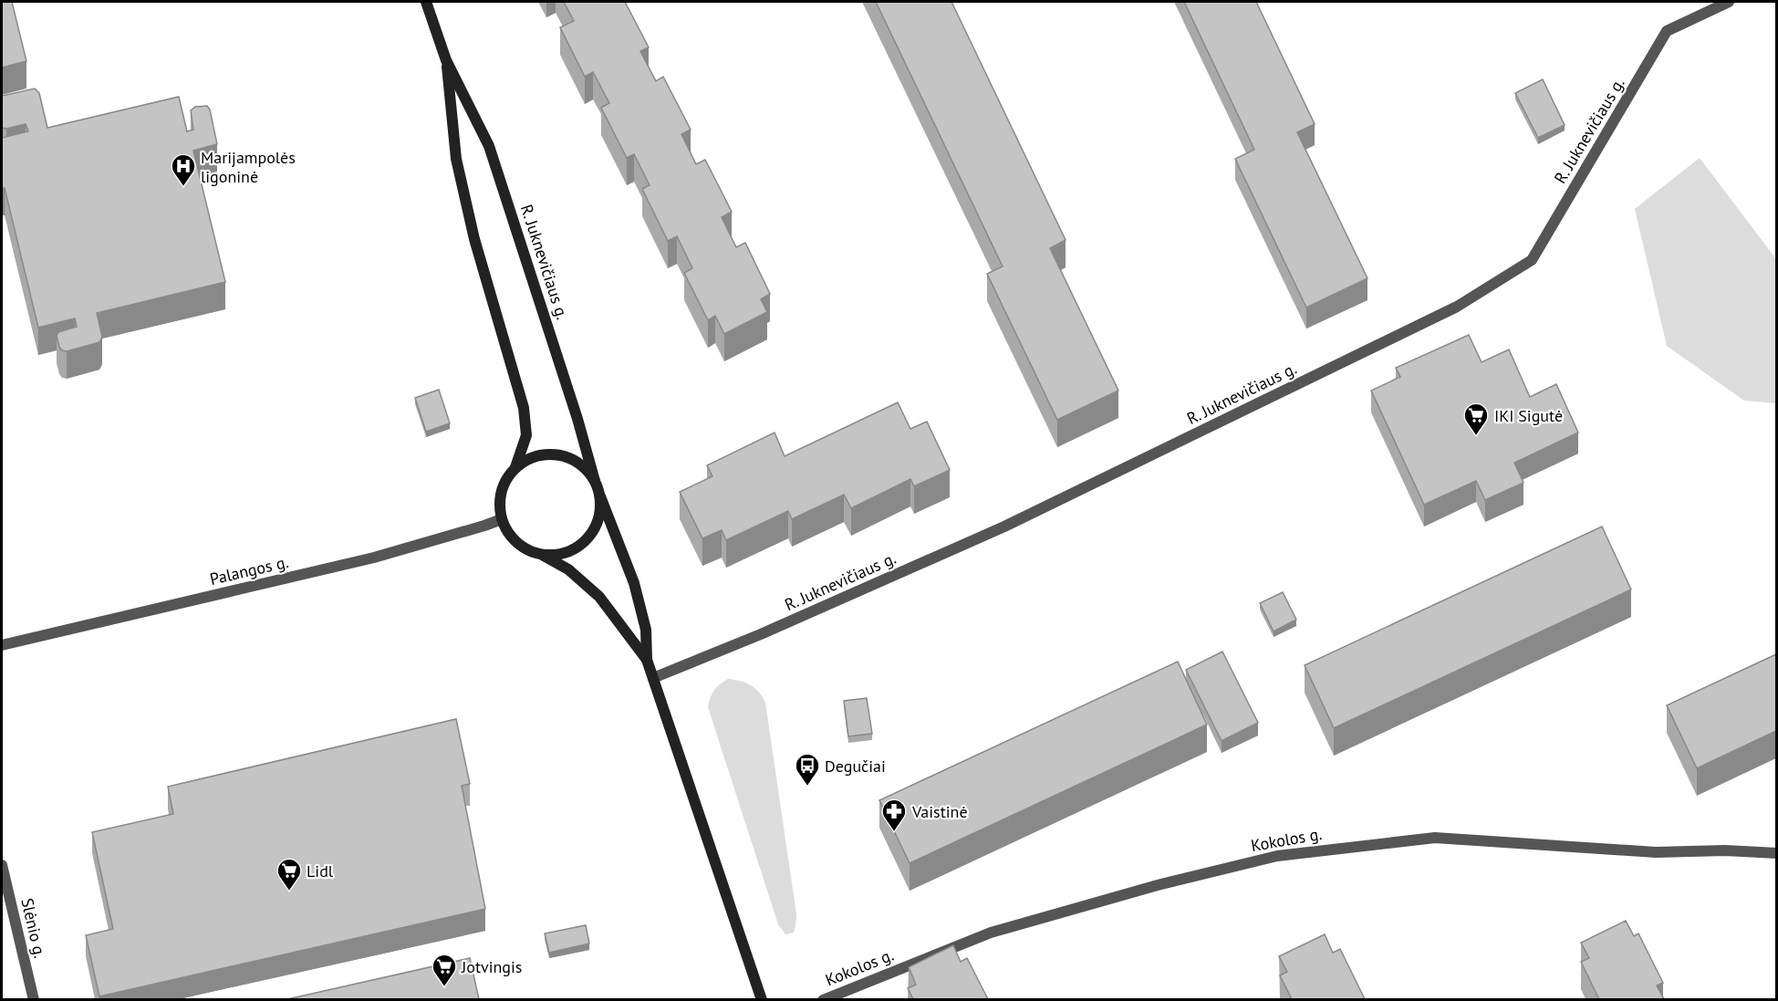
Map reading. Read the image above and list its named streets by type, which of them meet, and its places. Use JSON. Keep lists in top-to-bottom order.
{
  "streets": {
    "street": [
      "R. Juknevičiaus g.",
      "Palangos g.",
      "Kokolos g.",
      "Slėnio g."
    ]
  },
  "crossings": [
    ["R. Juknevičiaus g.", "Palangos g."]
  ],
  "places": {
    "hospital": ["Marijampolės ligoninė"],
    "supermarket": ["IKI Sigutė", "Lidl", "Jotvingis"],
    "bus stop": ["Degučiai"],
    "pharmacy": ["Vaistinė"]
  }
}
